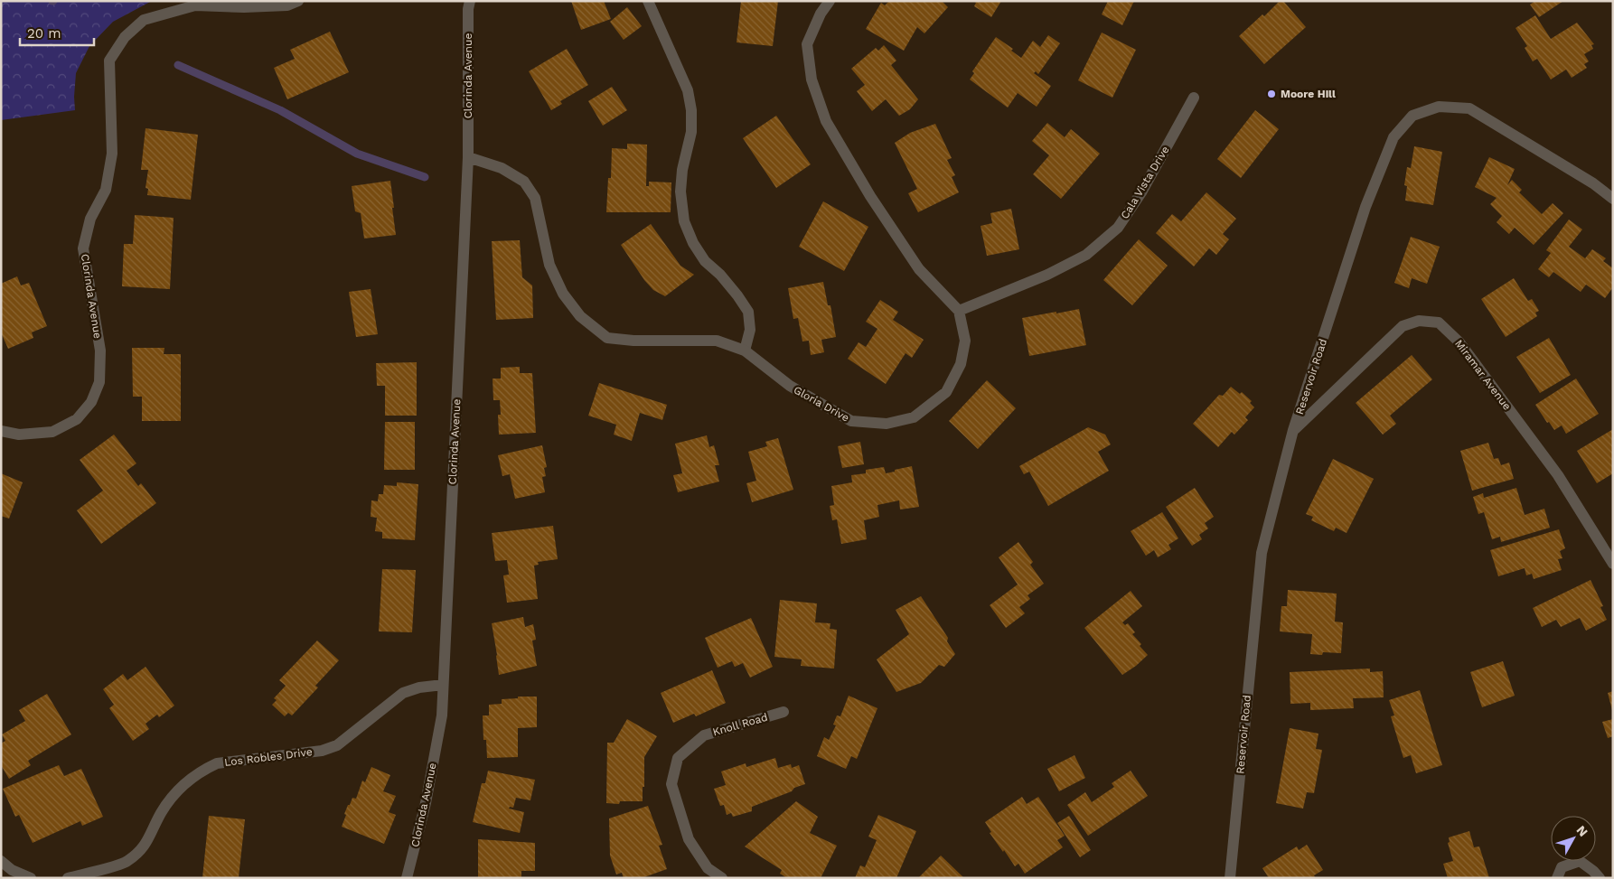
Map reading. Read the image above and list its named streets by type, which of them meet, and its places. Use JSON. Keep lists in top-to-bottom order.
{
  "streets": {
    "street": [
      "Clorinda Avenue",
      "Cala Vista Drive",
      "Miramar Avenue",
      "Reservoir Road",
      "Gloria Drive",
      "Knoll Road",
      "Los Robles Drive"
    ]
  },
  "crossings": [
    ["Clorinda Avenue", "Gloria Drive"],
    ["Clorinda Avenue", "Los Robles Drive"],
    ["Cala Vista Drive", "Gloria Drive"],
    ["Miramar Avenue", "Reservoir Road"]
  ],
  "places": ["Moore Hill"],
  "scale_bar": "20 m",
  "north": "top right"
}
